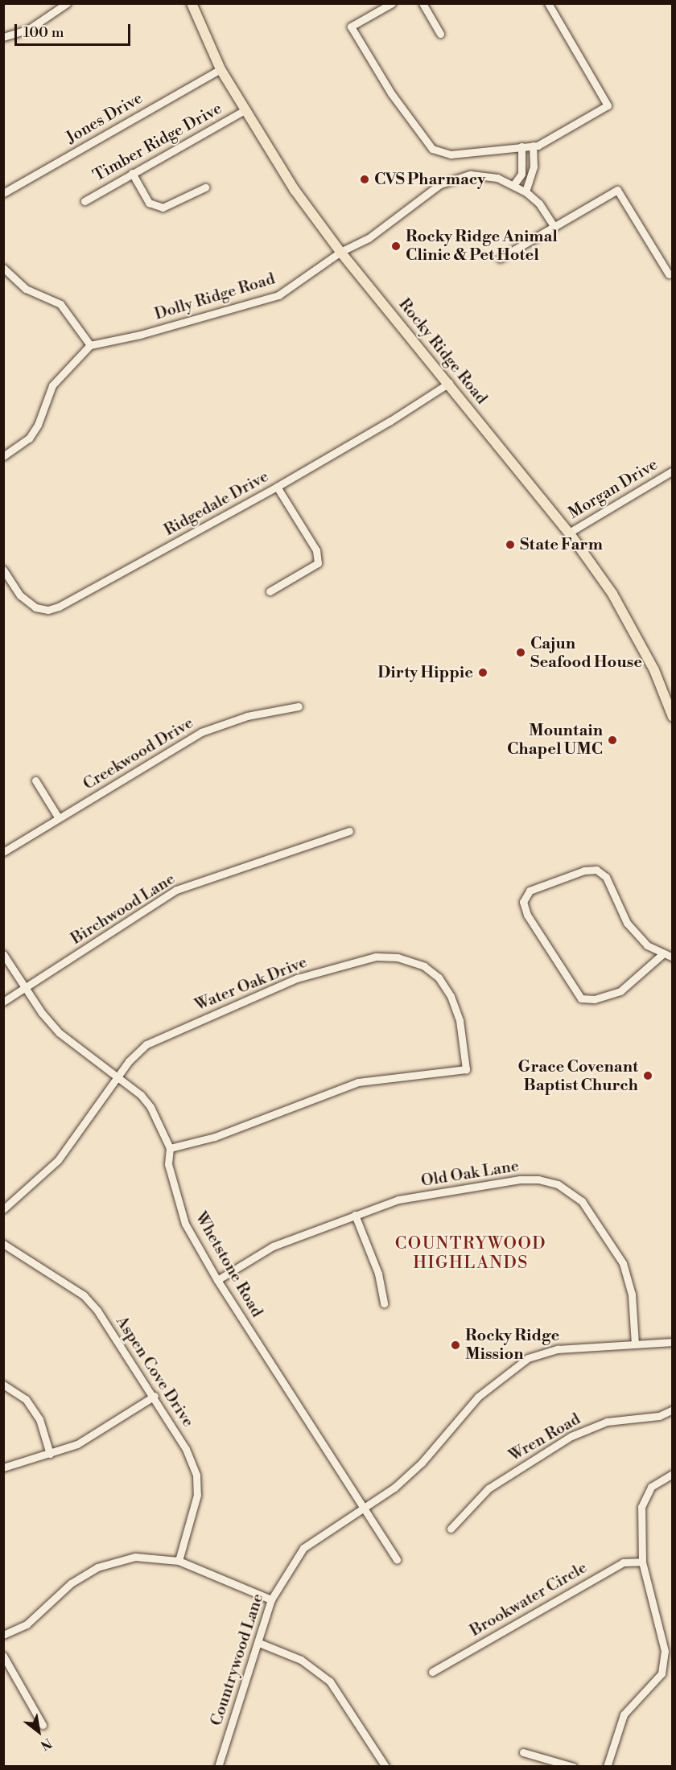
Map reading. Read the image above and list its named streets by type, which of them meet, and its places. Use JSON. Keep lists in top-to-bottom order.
{
  "streets": {
    "main road": ["Rocky Ridge Road"],
    "street": [
      "Jones Drive",
      "Timber Ridge Drive",
      "Dolly Ridge Road",
      "Morgan Drive",
      "Ridgedale Drive",
      "Creekwood Drive",
      "Birchwood Lane",
      "Water Oak Drive",
      "Old Oak Lane",
      "Whetstone Road",
      "Aspen Cove Drive",
      "Wren Road",
      "Brookwater Circle",
      "Countrywood Lane"
    ]
  },
  "crossings": [
    ["Jones Drive", "Rocky Ridge Road"],
    ["Timber Ridge Drive", "Rocky Ridge Road"],
    ["Dolly Ridge Road", "Rocky Ridge Road"],
    ["Rocky Ridge Road", "Morgan Drive"],
    ["Rocky Ridge Road", "Ridgedale Drive"],
    ["Birchwood Lane", "Whetstone Road"],
    ["Water Oak Drive", "Whetstone Road"],
    ["Old Oak Lane", "Whetstone Road"],
    ["Old Oak Lane", "Countrywood Lane"],
    ["Whetstone Road", "Countrywood Lane"]
  ],
  "districts": ["COUNTRYWOOD HIGHLANDS"],
  "places": [
    "CVS Pharmacy",
    "Rocky Ridge Animal Clinic & Pet Hotel",
    "State Farm",
    "Cajun Seafood House",
    "Dirty Hippie",
    "Mountain Chapel UMC",
    "Grace Covenant Baptist Church",
    "Rocky Ridge Mission"
  ],
  "scale_bar": "100 m",
  "north": "bottom right"
}
